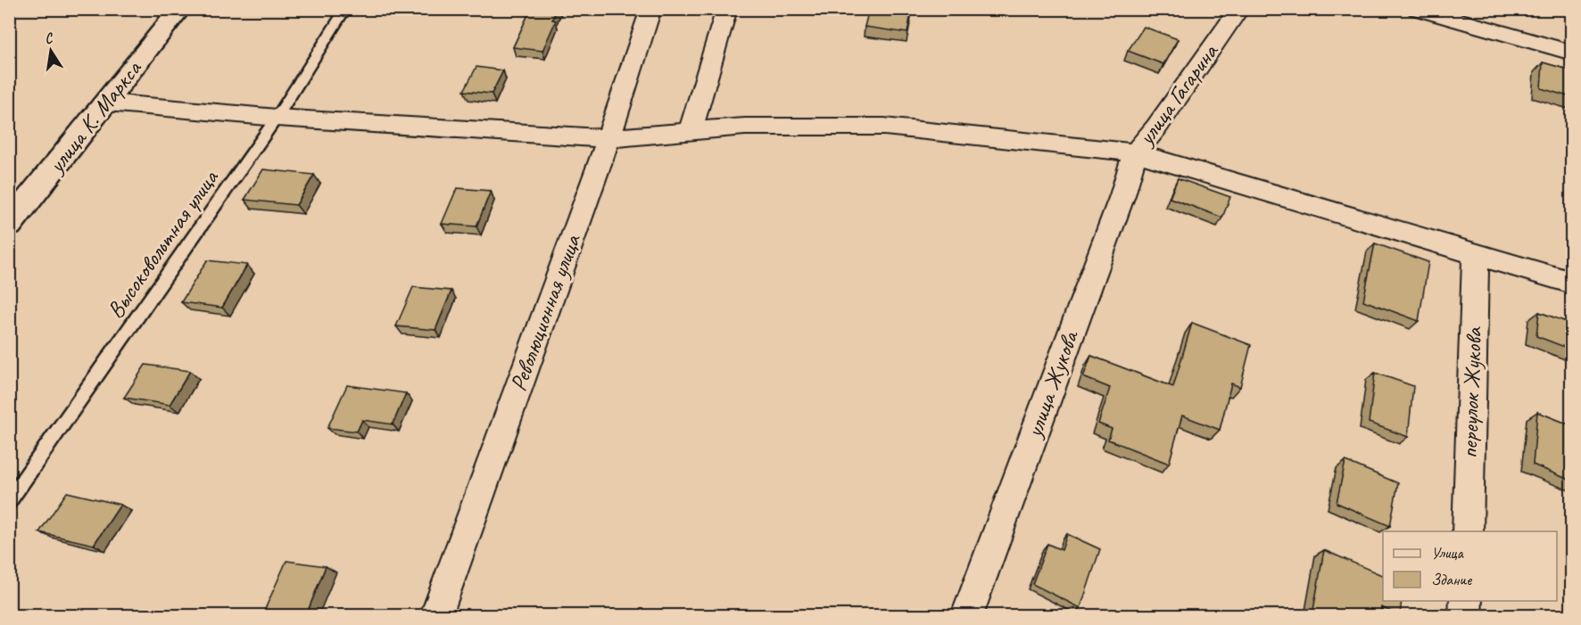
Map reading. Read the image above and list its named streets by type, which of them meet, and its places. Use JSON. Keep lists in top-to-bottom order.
{
  "streets": {
    "main road": ["улица К. Маркса"],
    "street": [
      "улица Гагарина",
      "Революционная улица",
      "улица Жукова",
      "переулок Жукова"
    ],
    "lane": ["Высоковольтная улица"]
  },
  "crossings": [
    ["улица Гагарина", "улица Жукова"]
  ],
  "legend": ["Улица", "Здание"],
  "north": "top"
}
